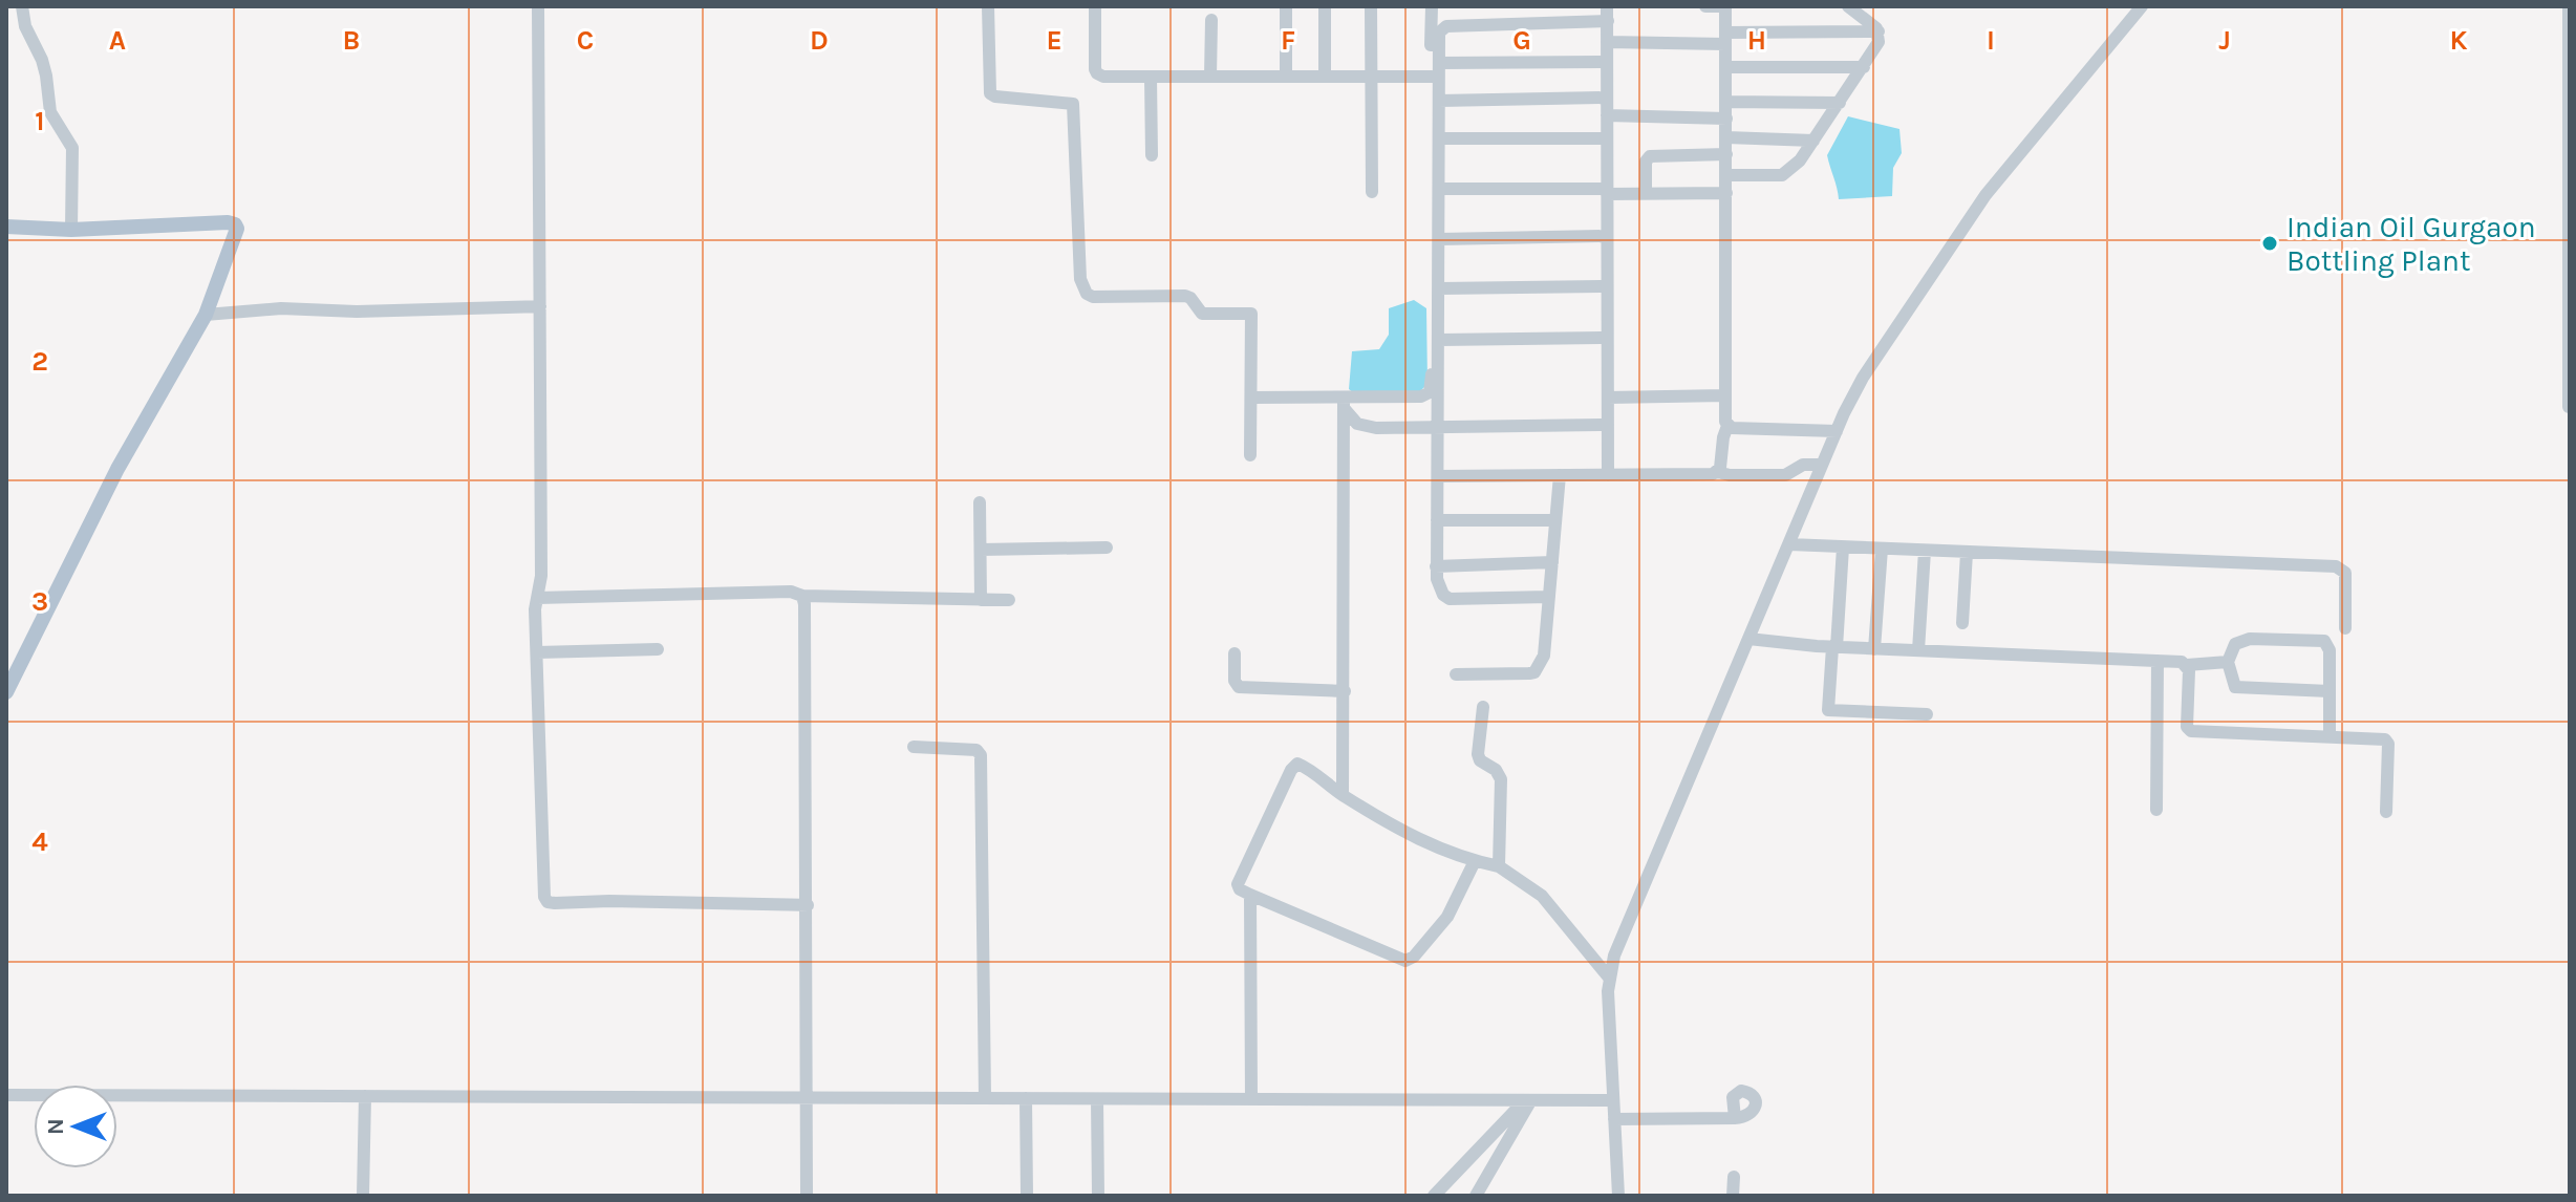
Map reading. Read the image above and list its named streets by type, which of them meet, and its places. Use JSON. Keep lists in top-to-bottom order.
{
  "places": ["Indian Oil Gurgaon Bottling Plant"],
  "north": "left",
  "grid": {
    "columns": [
      "A",
      "B",
      "C",
      "D",
      "E",
      "F",
      "G",
      "H",
      "I",
      "J",
      "K"
    ],
    "rows": [
      "1",
      "2",
      "3",
      "4"
    ]
  }
}
